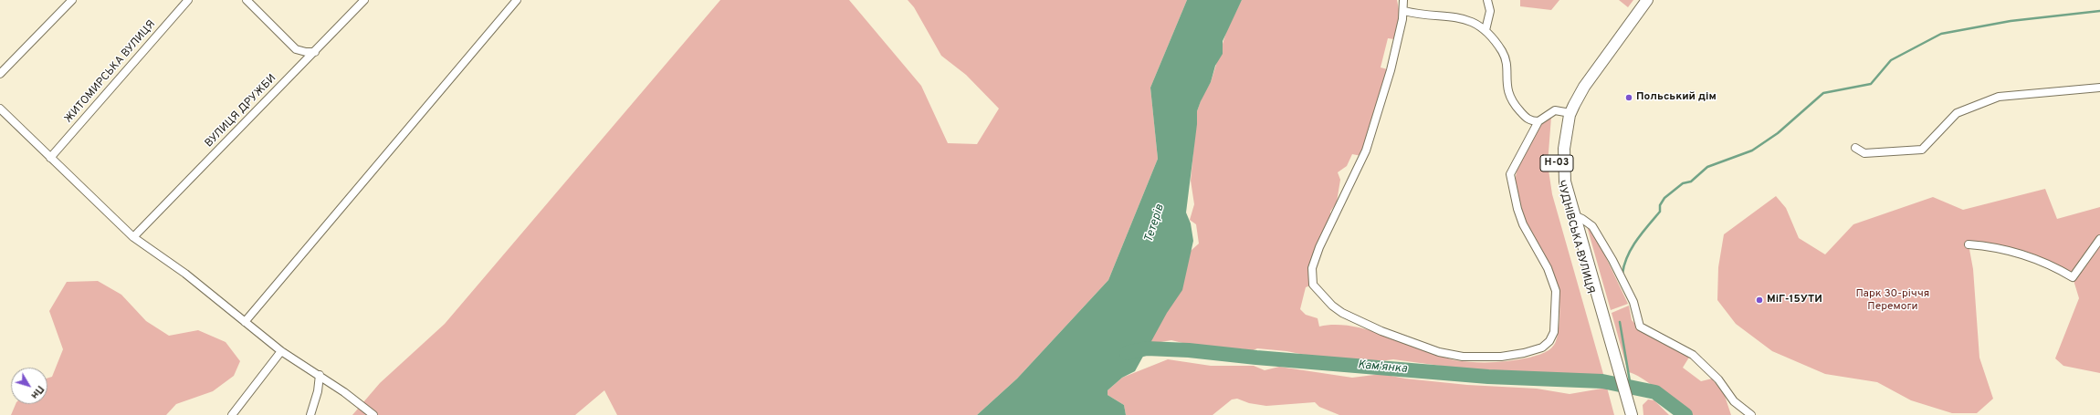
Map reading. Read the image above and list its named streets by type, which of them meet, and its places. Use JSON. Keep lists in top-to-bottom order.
{
  "streets": {
    "main road": ["Н-03", "ЧУДНІВСЬКА ВУЛИЦЯ"],
    "street": ["ЖИТОМИРСЬКА ВУЛИЦЯ", "ВУЛИЦЯ ДРУЖБИ"]
  },
  "crossings": [
    ["Н-03", "ЧУДНІВСЬКА ВУЛИЦЯ"]
  ],
  "water": ["Тетерів", "Кам'янка"],
  "parks": ["Парк 30-річчя Перемоги"],
  "places": ["Польський дім", "МіГ-15УТИ"],
  "north": "bottom right"
}
